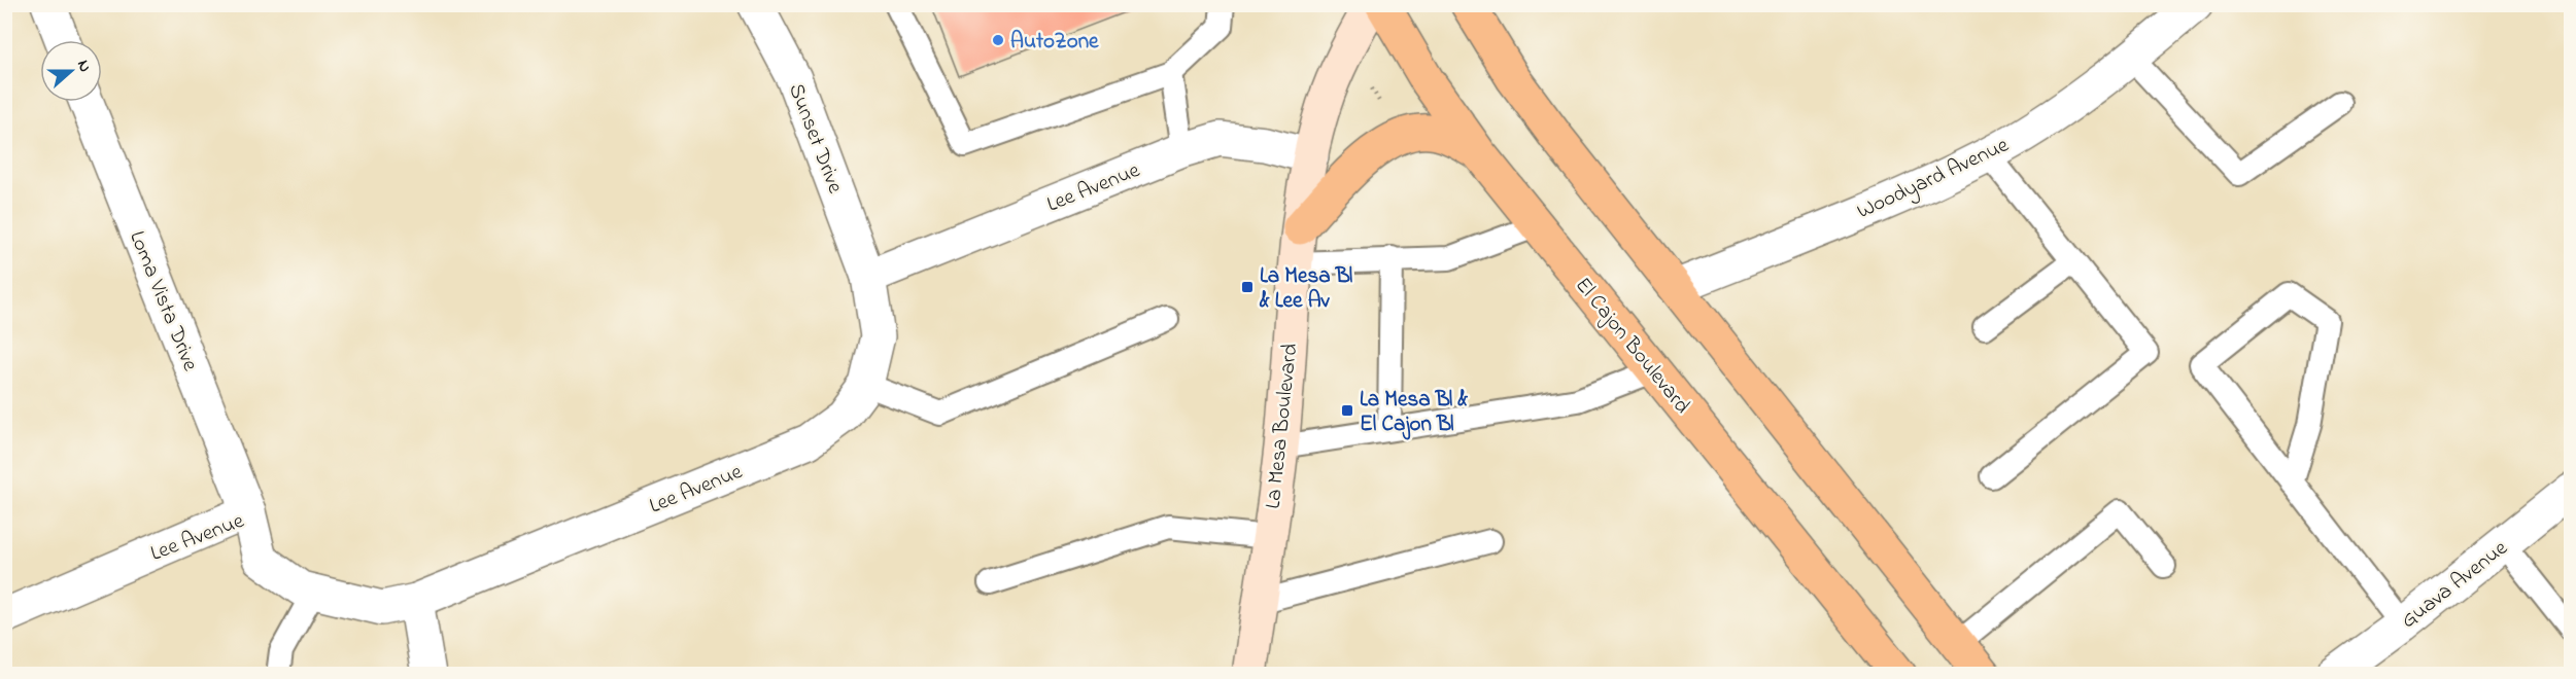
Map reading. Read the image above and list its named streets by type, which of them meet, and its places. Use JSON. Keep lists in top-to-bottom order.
{
  "streets": {
    "main road": ["El Cajon Boulevard", "La Mesa Boulevard"],
    "street": [
      "Sunset Drive",
      "Woodyard Avenue",
      "Lee Avenue",
      "Loma Vista Drive",
      "Guava Avenue"
    ]
  },
  "crossings": [
    ["Sunset Drive", "Lee Avenue"],
    ["Lee Avenue", "Loma Vista Drive"],
    ["Lee Avenue", "La Mesa Boulevard"]
  ],
  "places": {
    "other": ["AutoZone"],
    "transit": ["La Mesa Bl & Lee Av", "La Mesa Bl & El Cajon Bl"]
  },
  "north": "right"
}
